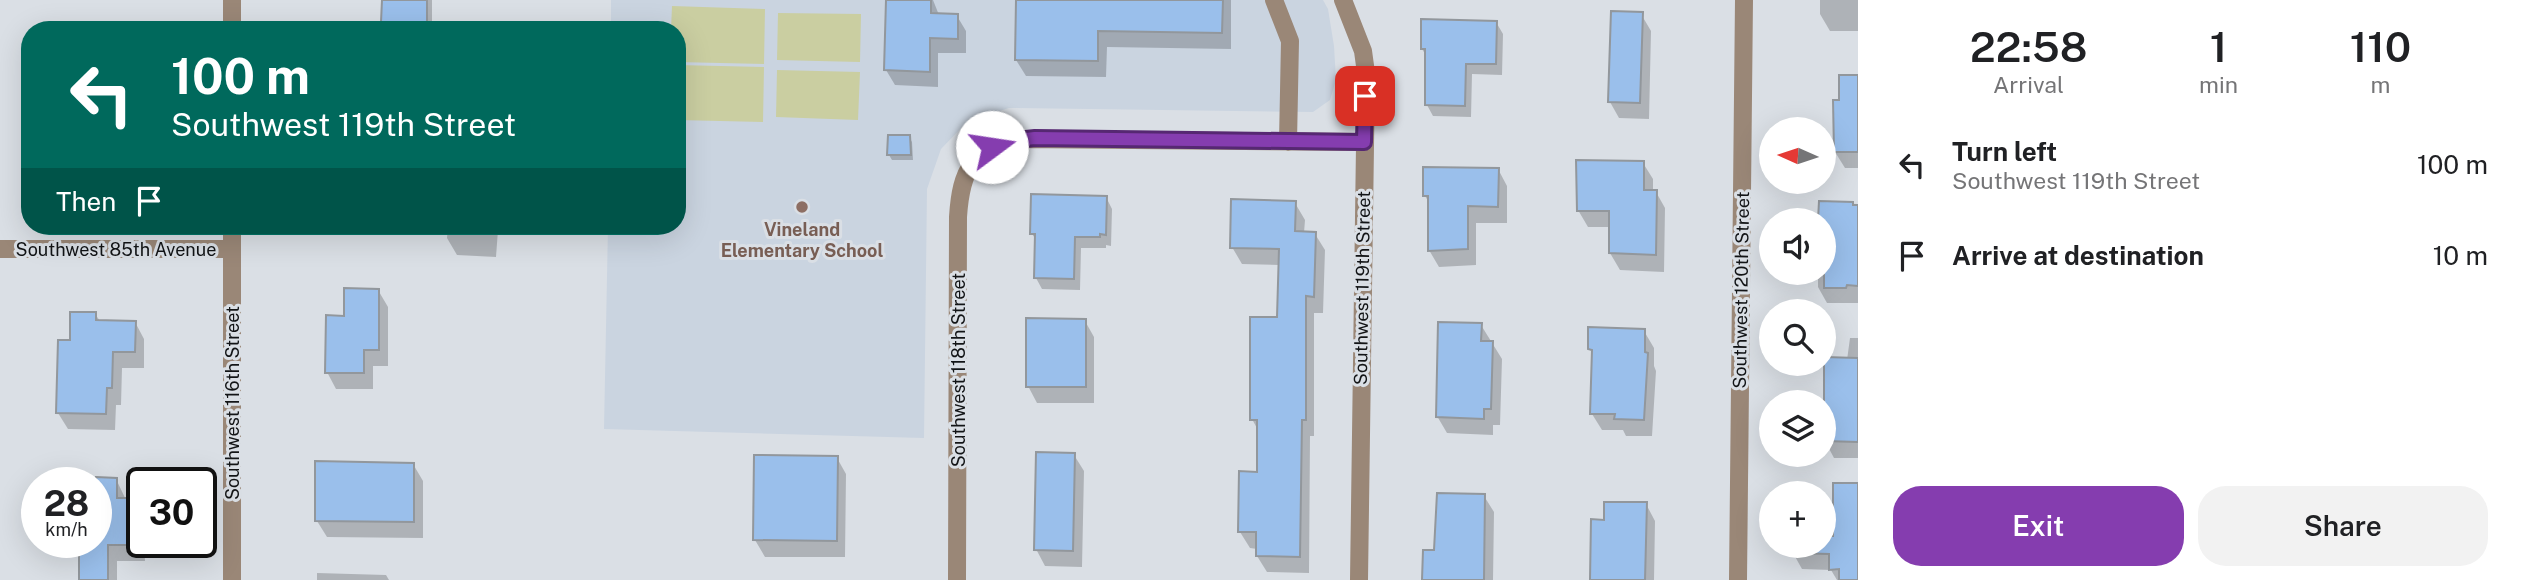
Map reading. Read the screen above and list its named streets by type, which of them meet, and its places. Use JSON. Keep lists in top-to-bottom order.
{
  "streets": {
    "street": [
      "Southwest 85th Avenue",
      "Southwest 119th Street",
      "Southwest 120th Street",
      "Southwest 118th Street",
      "Southwest 116th Street"
    ]
  },
  "crossings": [
    ["Southwest 85th Avenue", "Southwest 116th Street"]
  ],
  "places": ["Vineland Elementary School"],
  "north": "left",
  "page": {
    "eta": [
      "22:58",
      "Arrival",
      "1",
      "min",
      "110",
      "m"
    ],
    "turn": ["100 m", "Southwest 119th Street"],
    "map_buttons": "+",
    "list": [
      {
        "name": "Turn left",
        "note": "Southwest 119th Street",
        "value": "100 m"
      },
      {
        "name": "Arrive at destination",
        "value": "10 m"
      }
    ],
    "then": "Then",
    "speed": "28 km/h",
    "limit": "30",
    "buttons": ["Exit", "Share"]
  }
}
